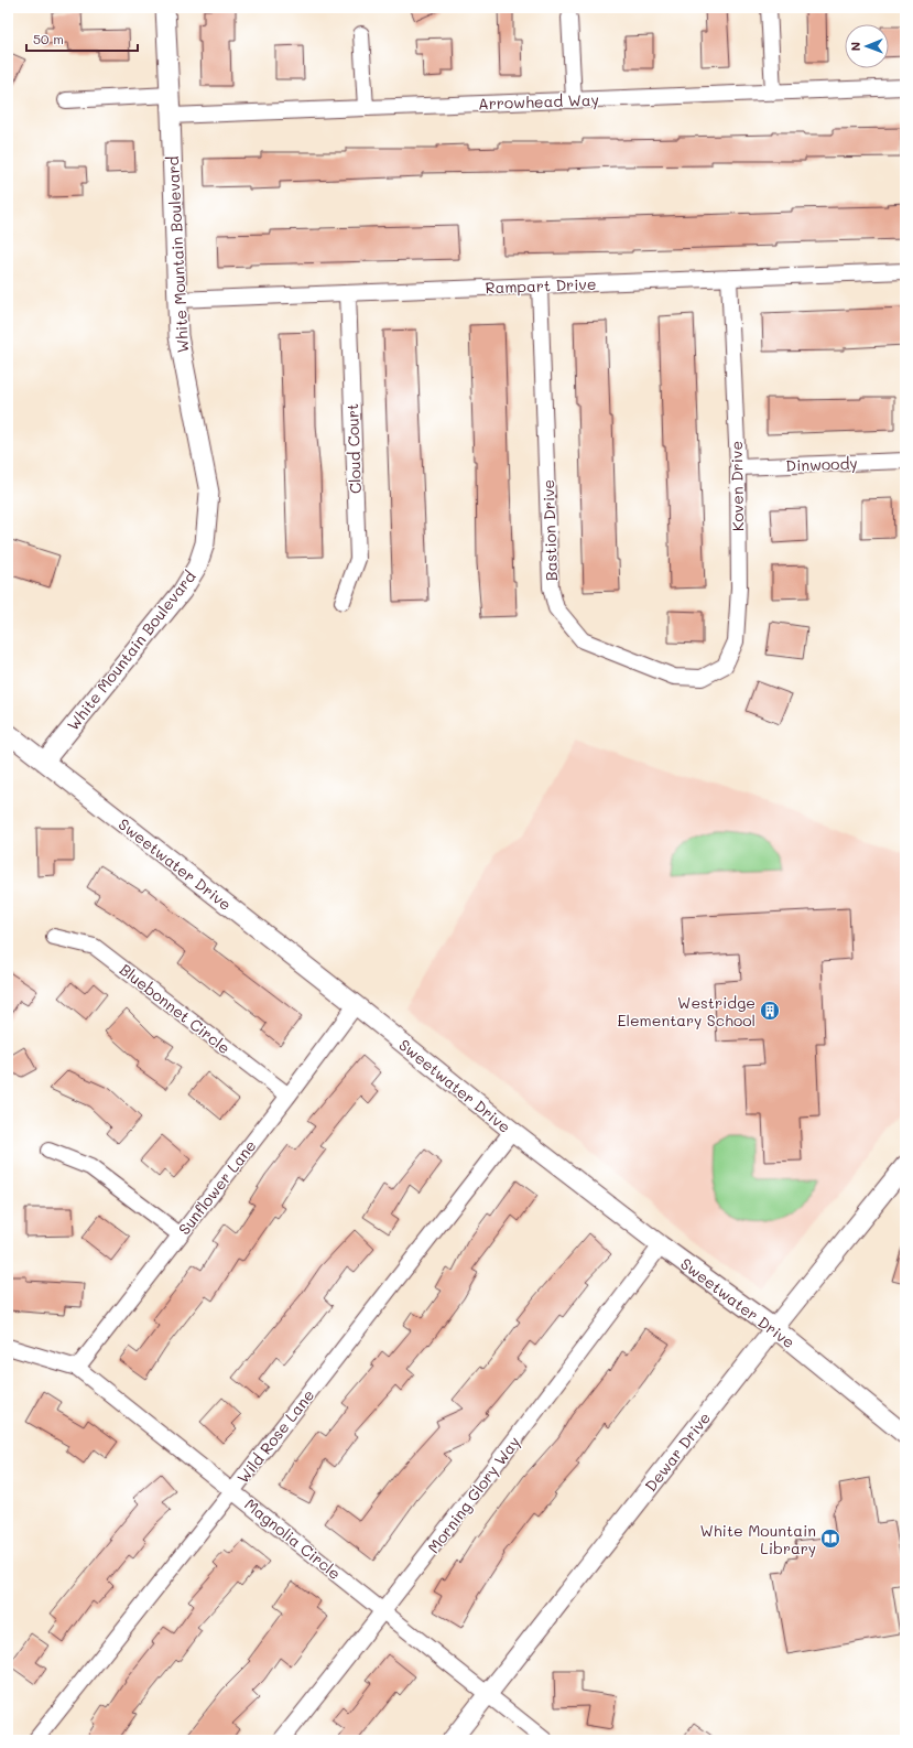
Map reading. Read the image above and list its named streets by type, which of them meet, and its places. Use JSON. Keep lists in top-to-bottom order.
{
  "streets": {
    "street": [
      "Arrowhead Way",
      "White Mountain Boulevard",
      "Rampart Drive",
      "Cloud Court",
      "Dinwoody",
      "Koven Drive",
      "Bastion Drive",
      "Sweetwater Drive",
      "Bluebonnet Circle",
      "Sunflower Lane",
      "Wild Rose Lane",
      "Dewar Drive",
      "Morning Glory Way",
      "Magnolia Circle"
    ]
  },
  "crossings": [
    ["Arrowhead Way", "White Mountain Boulevard"],
    ["White Mountain Boulevard", "Rampart Drive"],
    ["White Mountain Boulevard", "Sweetwater Drive"],
    ["Rampart Drive", "Cloud Court"],
    ["Rampart Drive", "Koven Drive"],
    ["Rampart Drive", "Bastion Drive"],
    ["Dinwoody", "Koven Drive"],
    ["Koven Drive", "Bastion Drive"],
    ["Sweetwater Drive", "Sunflower Lane"],
    ["Sweetwater Drive", "Wild Rose Lane"],
    ["Sweetwater Drive", "Dewar Drive"],
    ["Sweetwater Drive", "Morning Glory Way"],
    ["Bluebonnet Circle", "Sunflower Lane"],
    ["Sunflower Lane", "Magnolia Circle"],
    ["Wild Rose Lane", "Magnolia Circle"],
    ["Dewar Drive", "Magnolia Circle"],
    ["Morning Glory Way", "Magnolia Circle"]
  ],
  "places": {
    "building": ["Westridge Elementary School"],
    "library": ["White Mountain Library"]
  },
  "scale_bar": "50 m",
  "north": "left"
}
